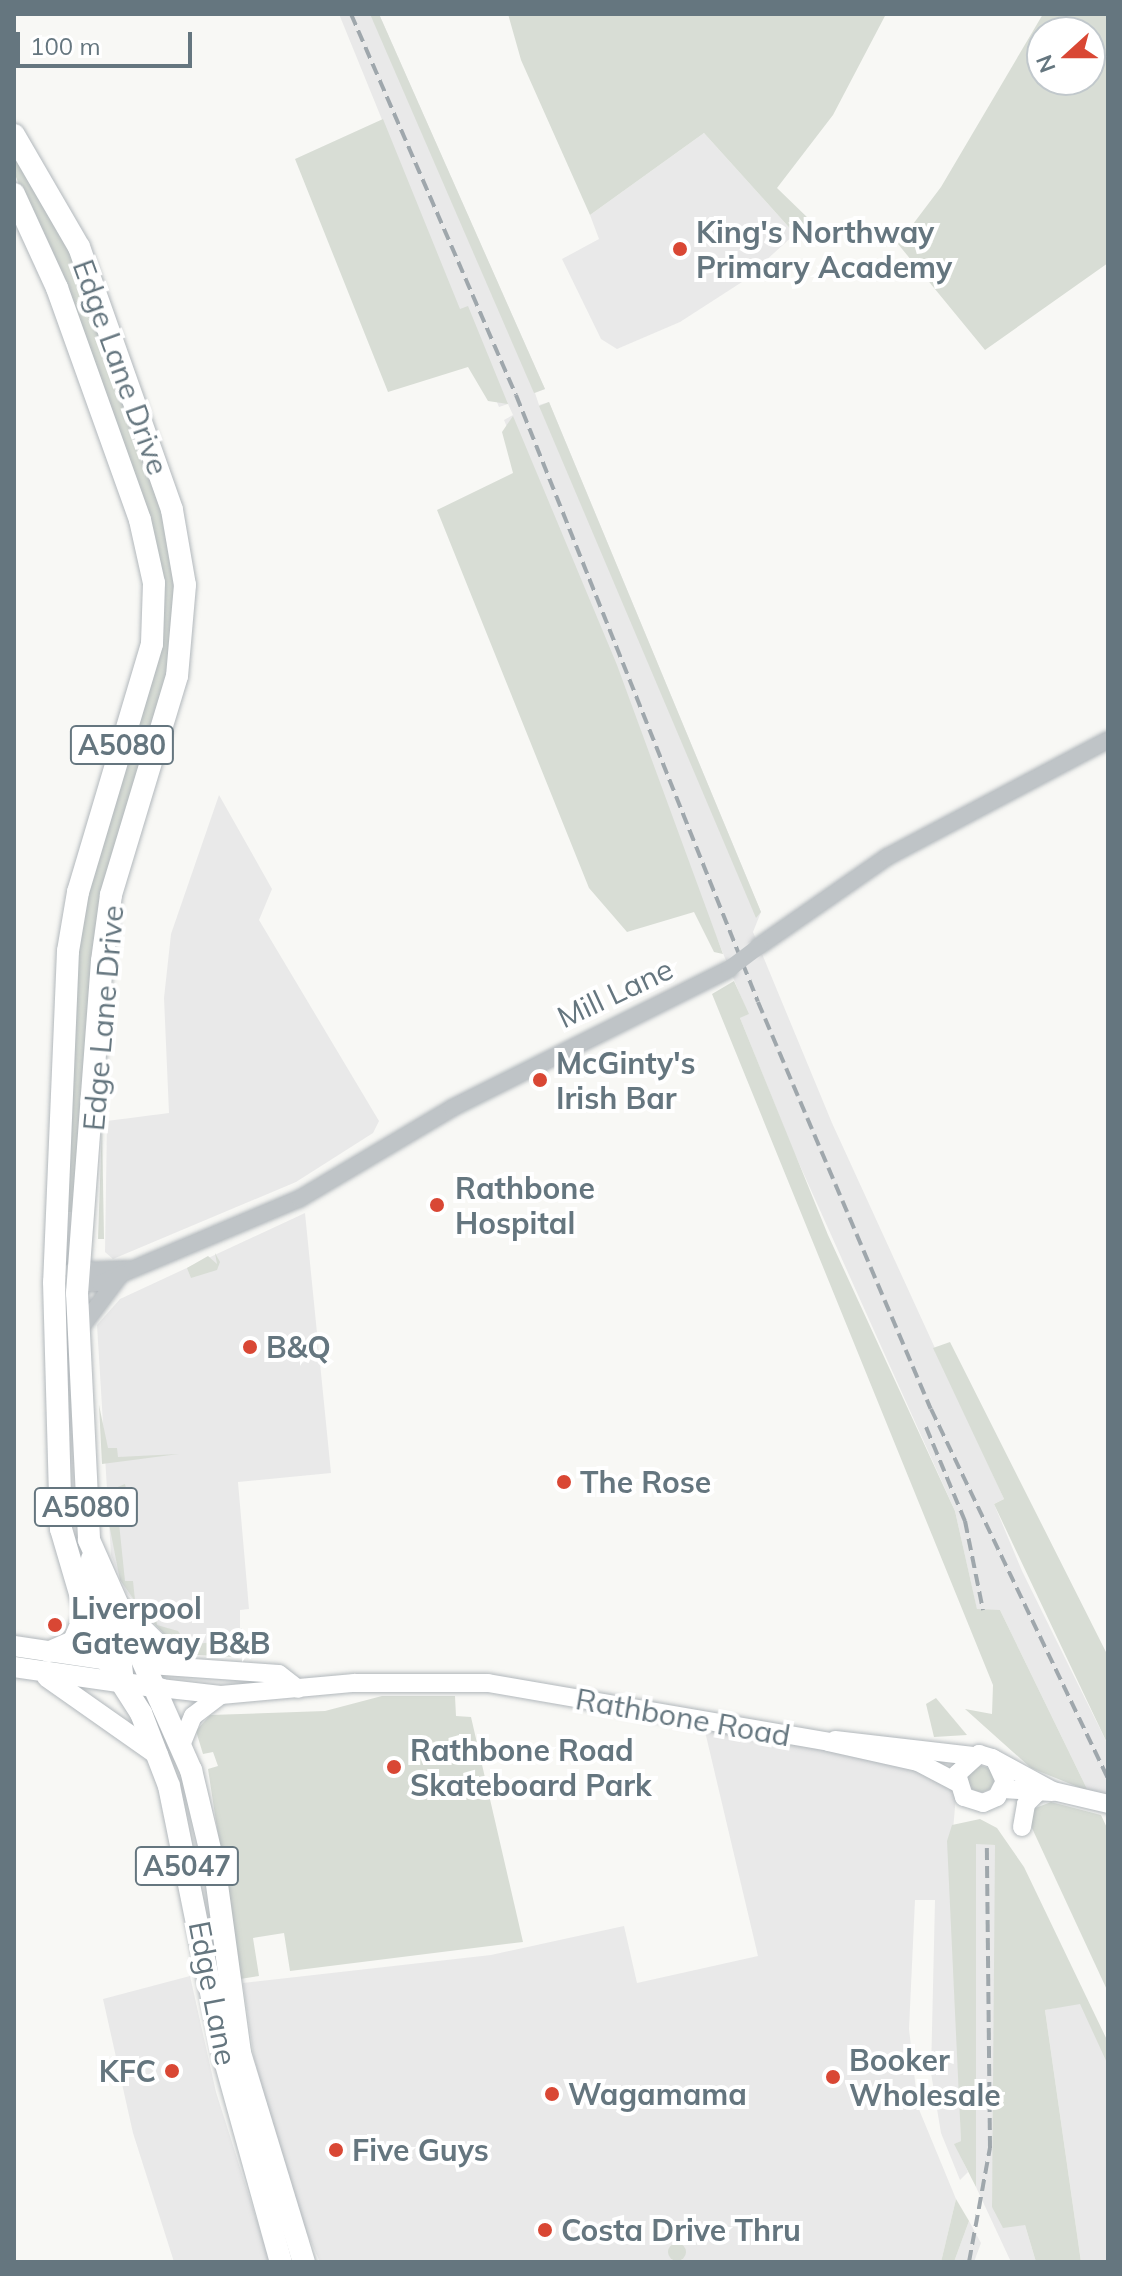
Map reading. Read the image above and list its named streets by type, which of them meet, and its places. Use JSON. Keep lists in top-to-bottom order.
{
  "streets": {
    "highway": [
      "Edge Lane Drive",
      "A5080",
      "A5047",
      "Edge Lane"
    ],
    "main road": ["Rathbone Road"],
    "street": ["Mill Lane"]
  },
  "crossings": [
    ["Edge Lane Drive", "Mill Lane"],
    ["Edge Lane Drive", "Rathbone Road"],
    ["Edge Lane Drive", "Edge Lane"],
    ["Rathbone Road", "Edge Lane"]
  ],
  "places": [
    "King's Northway Primary Academy",
    "McGinty's Irish Bar",
    "Rathbone Hospital",
    "B&Q",
    "The Rose",
    "Liverpool Gateway B&B",
    "Rathbone Road Skateboard Park",
    "KFC",
    "Booker Wholesale",
    "Wagamama",
    "Five Guys",
    "Costa Drive Thru"
  ],
  "scale_bar": "100 m",
  "north": "left"
}
